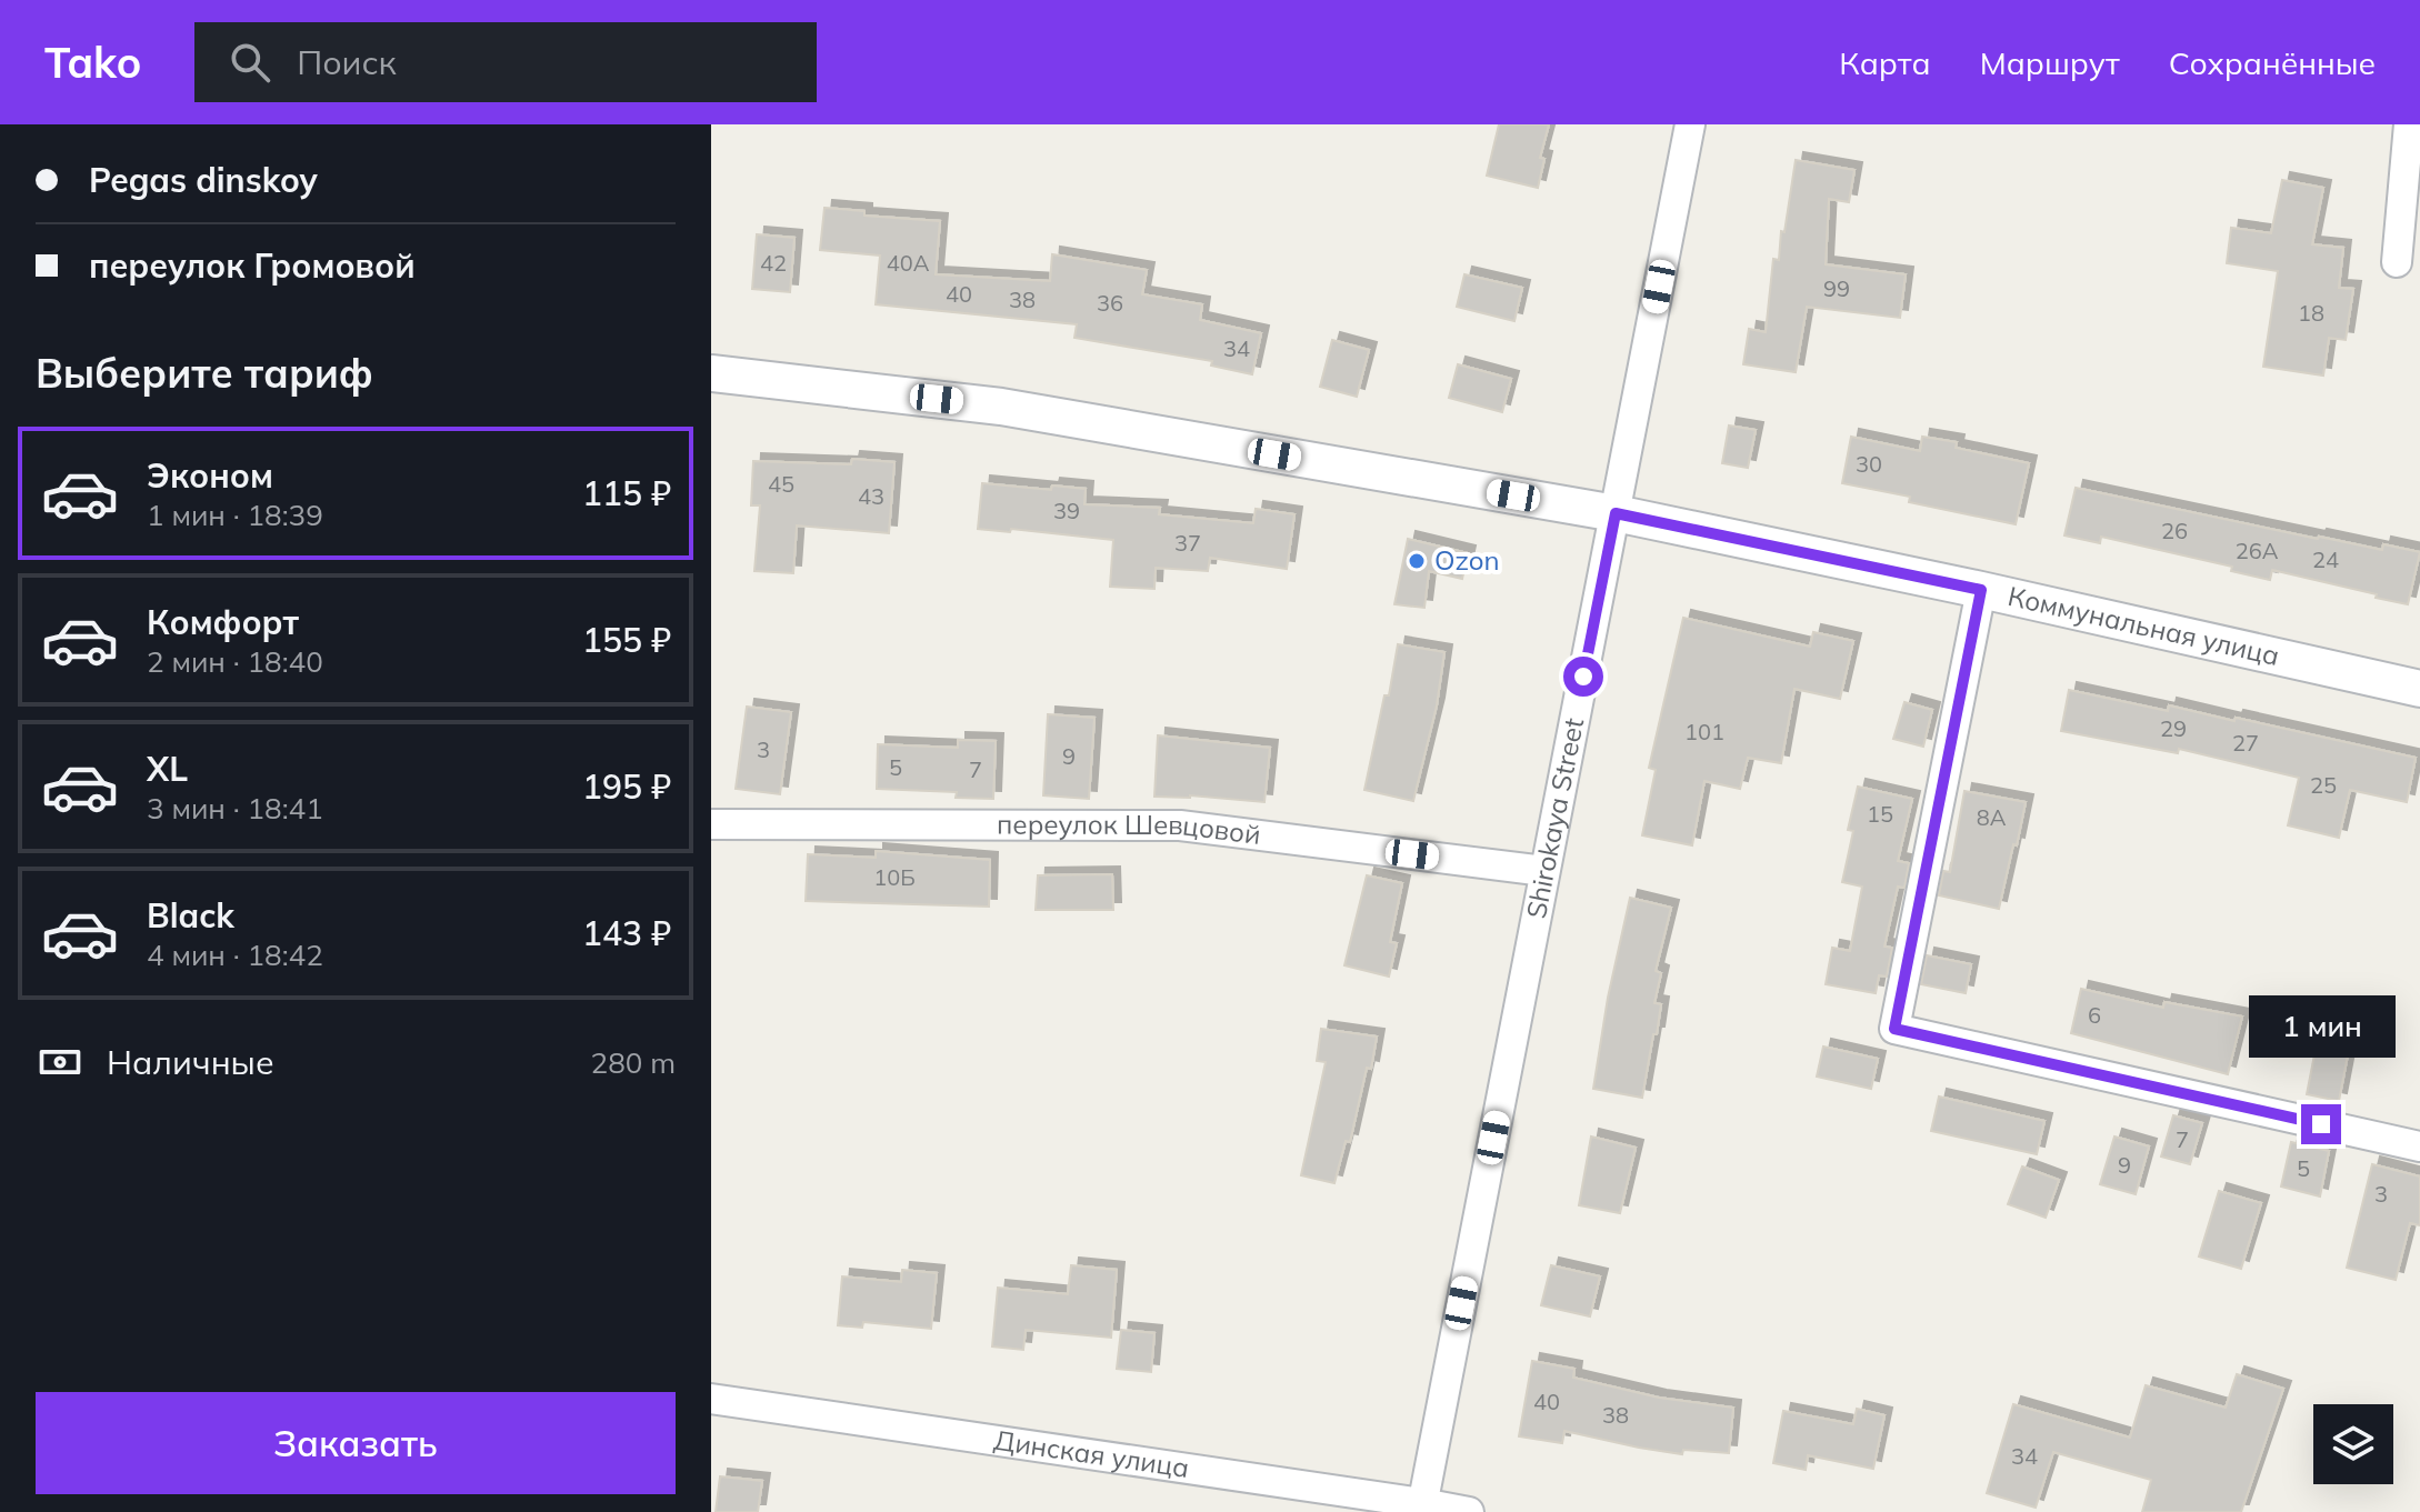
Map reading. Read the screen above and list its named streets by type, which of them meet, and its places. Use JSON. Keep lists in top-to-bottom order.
{
  "streets": {
    "street": [
      "Коммунальная улица",
      "Shirokaya Street",
      "переулок Шевцовой",
      "Динская улица"
    ]
  },
  "crossings": [
    ["Коммунальная улица", "Shirokaya Street"],
    ["Shirokaya Street", "переулок Шевцовой"],
    ["Shirokaya Street", "Динская улица"]
  ],
  "places": ["Ozon"],
  "house_numbers": [
    "42",
    "40А",
    "99",
    "40",
    "38",
    "36",
    "18",
    "34",
    "30",
    "45",
    "43",
    "39",
    "26",
    "37",
    "26А",
    "24",
    "29",
    "101",
    "27",
    "3",
    "9",
    "5",
    "7",
    "25",
    "15",
    "8А",
    "10Б",
    "6",
    "7",
    "9",
    "5",
    "3",
    "40",
    "38",
    "34"
  ],
  "page": {
    "header": "Tako",
    "search": "Поиск",
    "nav": ["Карта", "Маршрут", "Сохранённые"],
    "banner": ["Pegas dinskoy", "переулок Громовой"],
    "heading": "Выберите тариф",
    "list": [
      {
        "name": "Эконом",
        "note": "1 мин · 18:39",
        "value": "115 ₽"
      },
      {
        "name": "Комфорт",
        "note": "2 мин · 18:40",
        "value": "155 ₽"
      },
      {
        "name": "XL",
        "note": "3 мин · 18:41",
        "value": "195 ₽"
      },
      {
        "name": "Black",
        "note": "4 мин · 18:42",
        "value": "143 ₽"
      }
    ],
    "bubble": "1 мин",
    "pay": ["Наличные", "280 m"],
    "buttons": "Заказать"
  }
}
